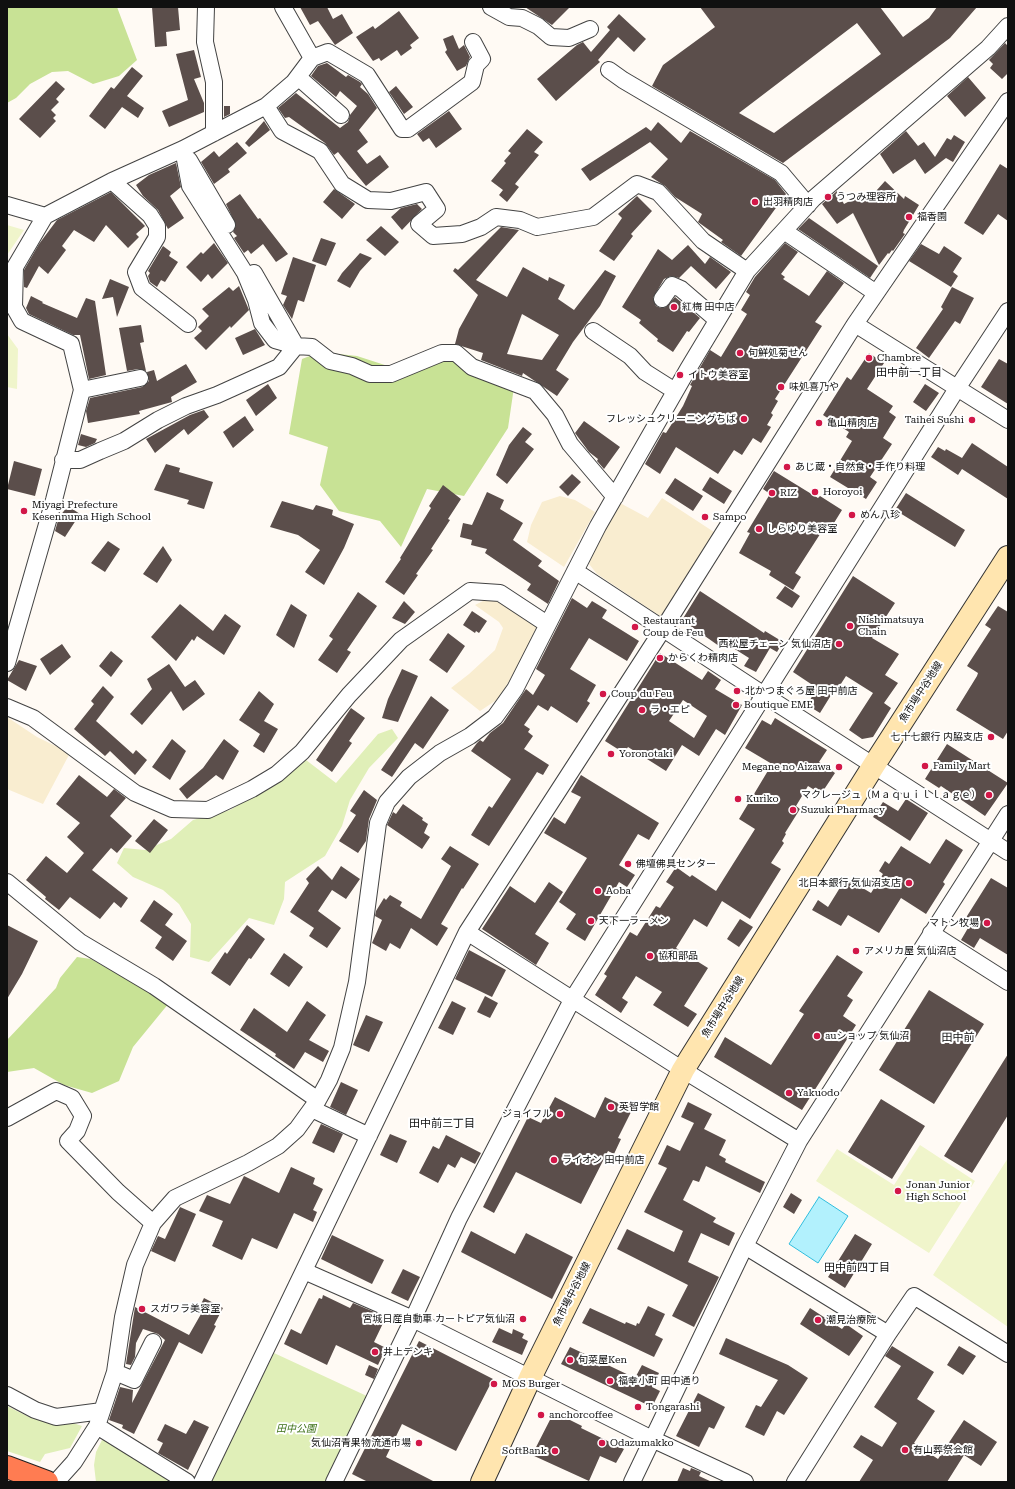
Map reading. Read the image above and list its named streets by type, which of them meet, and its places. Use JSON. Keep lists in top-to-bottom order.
{
  "streets": {
    "street": ["魚市場中谷地線"]
  },
  "districts": [
    "田中前一丁目",
    "田中前",
    "田中前三丁目",
    "田中前四丁目"
  ],
  "parks": ["田中公園"],
  "places": [
    "うつみ理容所",
    "出羽精肉店",
    "福香園",
    "紅梅 田中店",
    "旬鮮処菊せん",
    "Chambre",
    "イトウ美容室",
    "味処喜乃や",
    "フレッシュクリーニングちば",
    "Taihei Sushi",
    "亀山精肉店",
    "あじ蔵・自然食・手作り料理",
    "Horoyoi",
    "RIZ",
    "Miyagi Prefecture Kesennuma High School",
    "めん八珍",
    "Sampo",
    "しらゆり美容室",
    "Nishimatsuya Chain",
    "Restaurant Coup de Feu",
    "西松屋チェーン 気仙沼店",
    "からくわ精肉店",
    "北かつまぐろ屋 田中前店",
    "Coup du Feu",
    "Boutique EME",
    "ラ・エピ",
    "七十七銀行 内脇支店",
    "Yoronotaki",
    "Family Mart",
    "Megane no Aizawa",
    "マクレージュ（Ｍａｑｕｉｌｌａｇｅ）",
    "Kuriko",
    "Suzuki Pharmacy",
    "佛壇佛具センター",
    "北日本銀行 気仙沼支店",
    "Aoba",
    "天下一ラーメン",
    "マトン牧場",
    "アメリカ屋 気仙沼店",
    "協和部品",
    "auショップ 気仙沼",
    "Yakuodo",
    "英智学館",
    "ジョイフル",
    "ライオン 田中前店",
    "Jonan Junior High School",
    "スガワラ美容室",
    "宮城日産自動車 カートピア気仙沼",
    "潮見治療院",
    "井上デンキ",
    "旬菜屋Ken",
    "福幸小町 田中通り",
    "MOS Burger",
    "Tongarashi",
    "anchorcoffee",
    "気仙沼青果物流通市場",
    "Odazumakko",
    "有山葬祭会館",
    "SoftBank"
  ]
}
